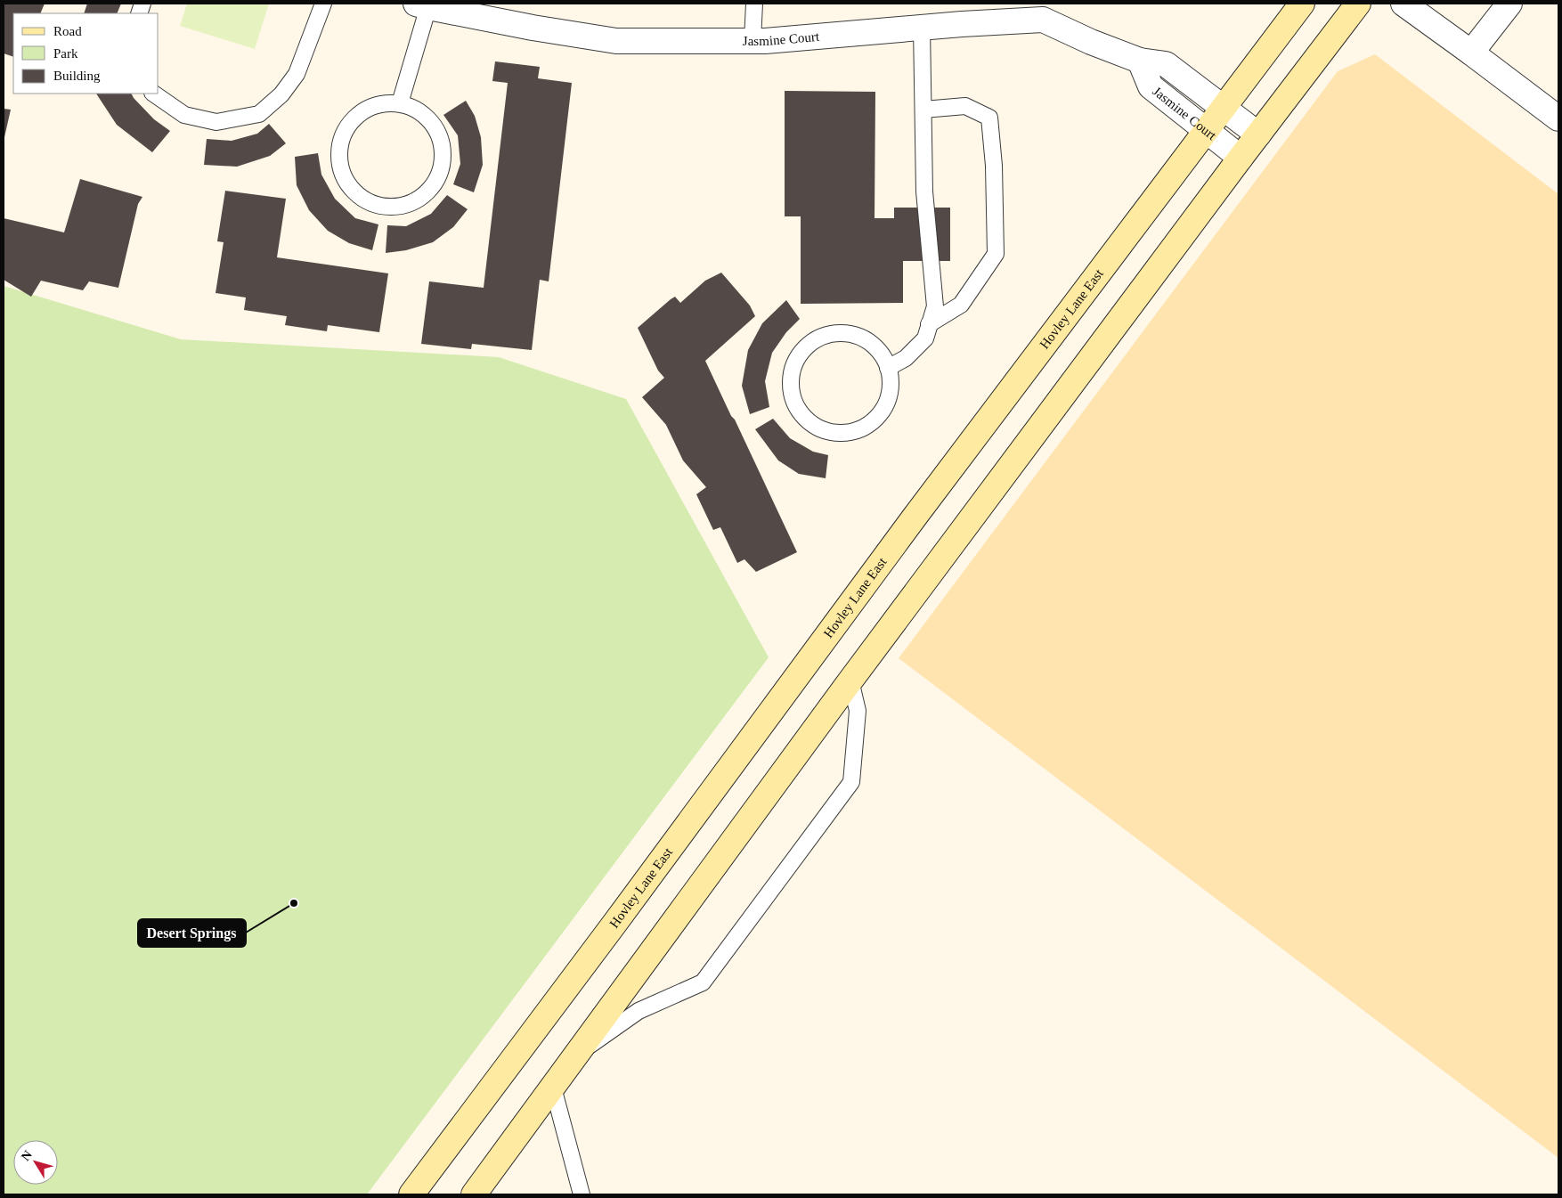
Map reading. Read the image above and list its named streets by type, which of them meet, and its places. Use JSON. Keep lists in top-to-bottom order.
{
  "streets": {
    "street": ["Jasmine Court", "Hovley Lane East"]
  },
  "crossings": [
    ["Jasmine Court", "Hovley Lane East"]
  ],
  "places": ["Desert Springs"],
  "legend": ["Road", "Park", "Building"],
  "north": "top left"
}
